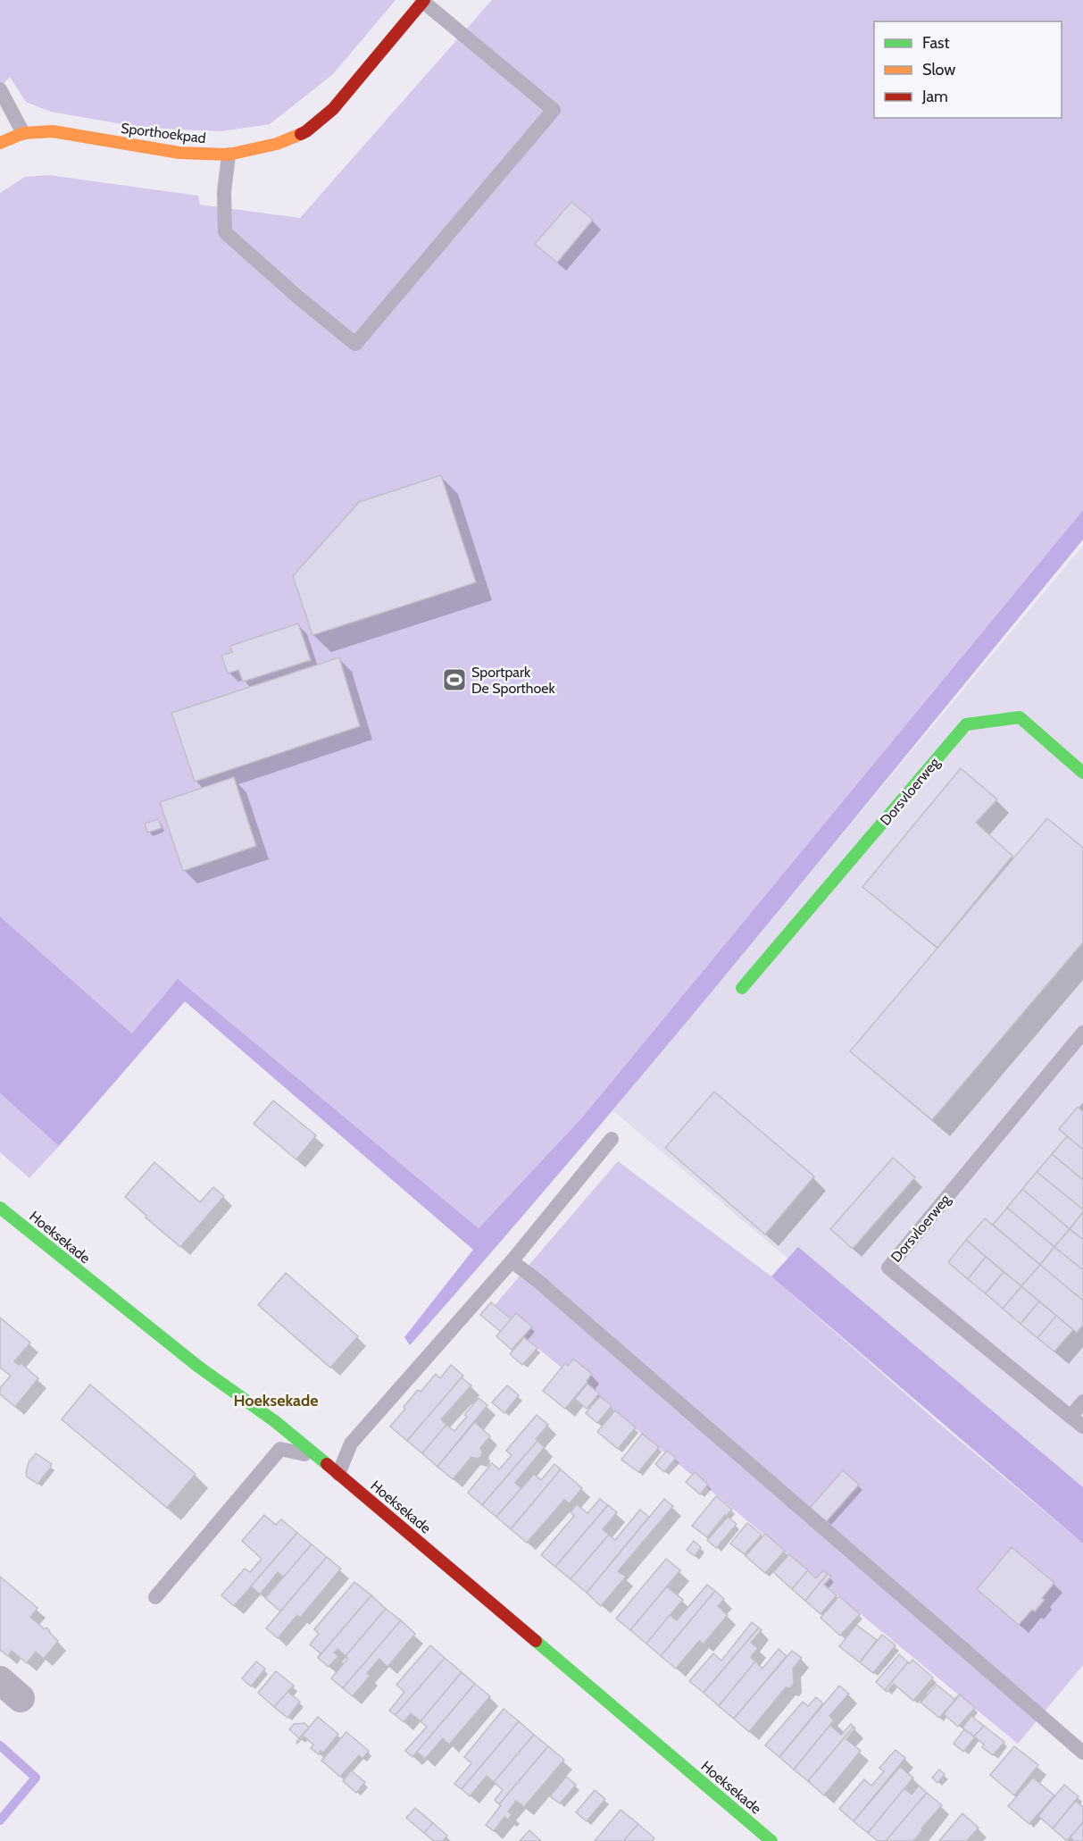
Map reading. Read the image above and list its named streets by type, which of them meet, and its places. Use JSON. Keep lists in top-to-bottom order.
{
  "streets": {
    "street": ["Sporthoekpad", "Dorsvloerweg", "Hoeksekade"]
  },
  "districts": ["Hoeksekade"],
  "places": {
    "sports": ["Sportpark De Sporthoek"]
  },
  "legend": ["Fast", "Slow", "Jam"]
}
